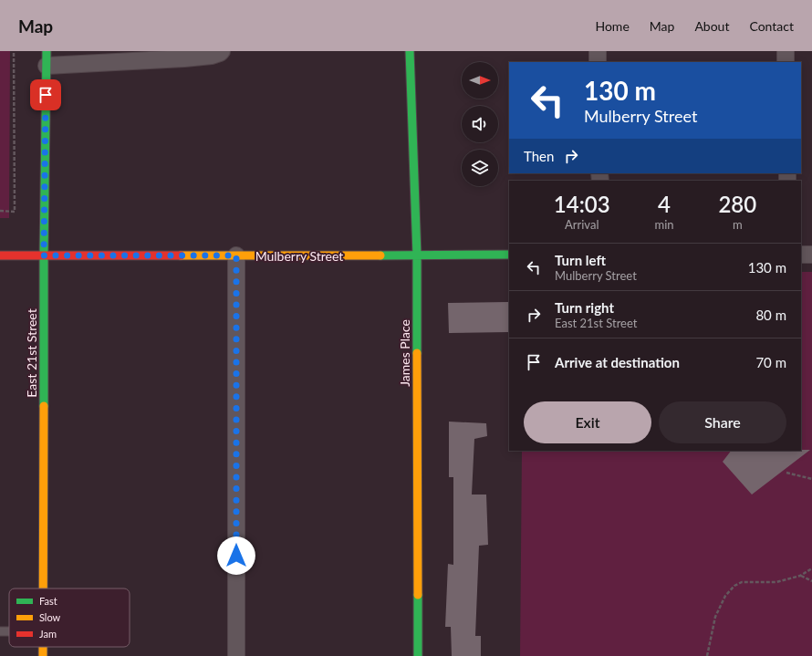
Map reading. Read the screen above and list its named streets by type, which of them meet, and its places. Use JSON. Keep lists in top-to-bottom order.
{
  "streets": {
    "street": ["Mulberry Street", "East 21st Street", "James Place"]
  },
  "crossings": [
    ["Mulberry Street", "East 21st Street"],
    ["Mulberry Street", "James Place"]
  ],
  "legend": ["Fast", "Slow", "Jam"],
  "north": "right",
  "page": {
    "header": "Map",
    "nav": [
      "Home",
      "Map",
      "About",
      "Contact"
    ],
    "turn": ["130 m", "Mulberry Street"],
    "then": "Then",
    "eta": [
      "14:03",
      "Arrival",
      "4",
      "min",
      "280",
      "m"
    ],
    "list": [
      {
        "name": "Turn left",
        "note": "Mulberry Street",
        "value": "130 m"
      },
      {
        "name": "Turn right",
        "note": "East 21st Street",
        "value": "80 m"
      },
      {
        "name": "Arrive at destination",
        "value": "70 m"
      }
    ],
    "buttons": ["Exit", "Share"]
  }
}
